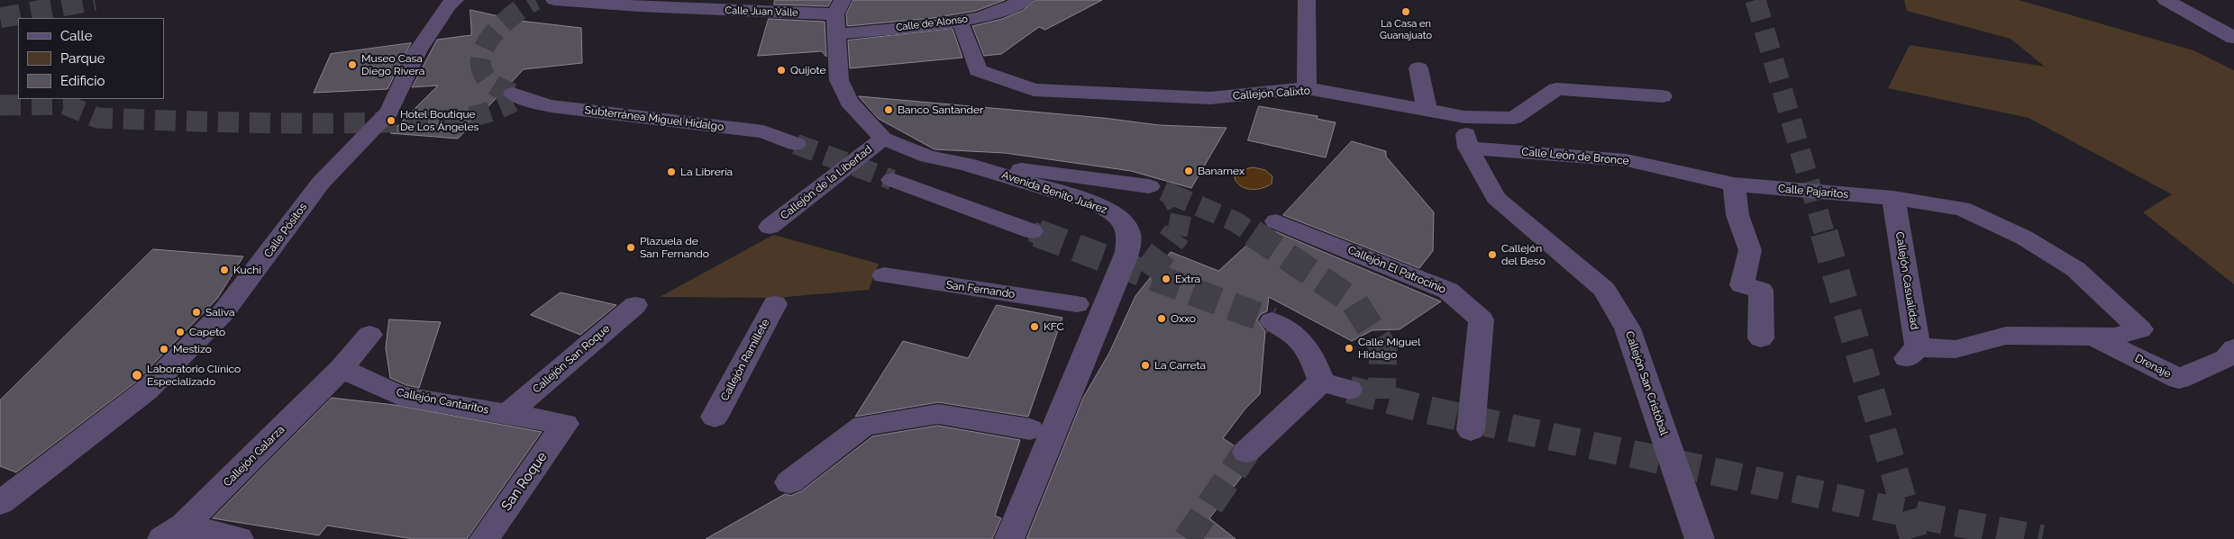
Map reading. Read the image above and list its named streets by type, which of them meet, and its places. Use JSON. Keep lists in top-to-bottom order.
{
  "streets": {
    "street": [
      "Calle Juan Valle",
      "Calle de Alonso",
      "Callejón Calixto",
      "Subterránea Miguel Hidalgo",
      "Calle León de Bronce",
      "Callejón de la Libertad",
      "Calle Pajaritos",
      "Avenida Benito Juárez",
      "Calle Pósitos",
      "Callejón El Patrocinio",
      "Callejón Casualidad",
      "San Fernando",
      "Callejón San Roque",
      "Callejón Ramillete",
      "Drenaje",
      "Callejón San Cristóbal",
      "Callejón Cantaritos",
      "Callejón Galarza",
      "San Roque"
    ]
  },
  "crossings": [
    ["Calle Juan Valle", "Calle de Alonso"],
    ["Calle Juan Valle", "Avenida Benito Juárez"],
    ["Calle de Alonso", "Callejón Calixto"],
    ["Calle de Alonso", "Avenida Benito Juárez"],
    ["Calle León de Bronce", "Calle Pajaritos"],
    ["Calle León de Bronce", "Callejón San Cristóbal"],
    ["Callejón de la Libertad", "Avenida Benito Juárez"],
    ["Calle Pajaritos", "Callejón Casualidad"],
    ["Calle Pajaritos", "Drenaje"],
    ["Callejón Casualidad", "Drenaje"],
    ["Callejón San Roque", "Callejón Cantaritos"],
    ["Callejón Cantaritos", "Callejón Galarza"],
    ["Callejón Cantaritos", "San Roque"]
  ],
  "places": [
    "La Casa en Guanajuato",
    "Museo Casa Diego Rivera",
    "Quijote",
    "Banco Santander",
    "Hotel Boutique De Los Ángeles",
    "Banamex",
    "La Librería",
    "Plazuela de San Fernando",
    "Callejón del Beso",
    "Kuchi",
    "Extra",
    "Saliva",
    "Oxxo",
    "KFC",
    "Capeto",
    "Calle Miguel Hidalgo",
    "Mestizo",
    "La Carreta",
    "Laboratorio Clínico Especializado"
  ],
  "legend": ["Calle", "Parque", "Edificio"]
}
